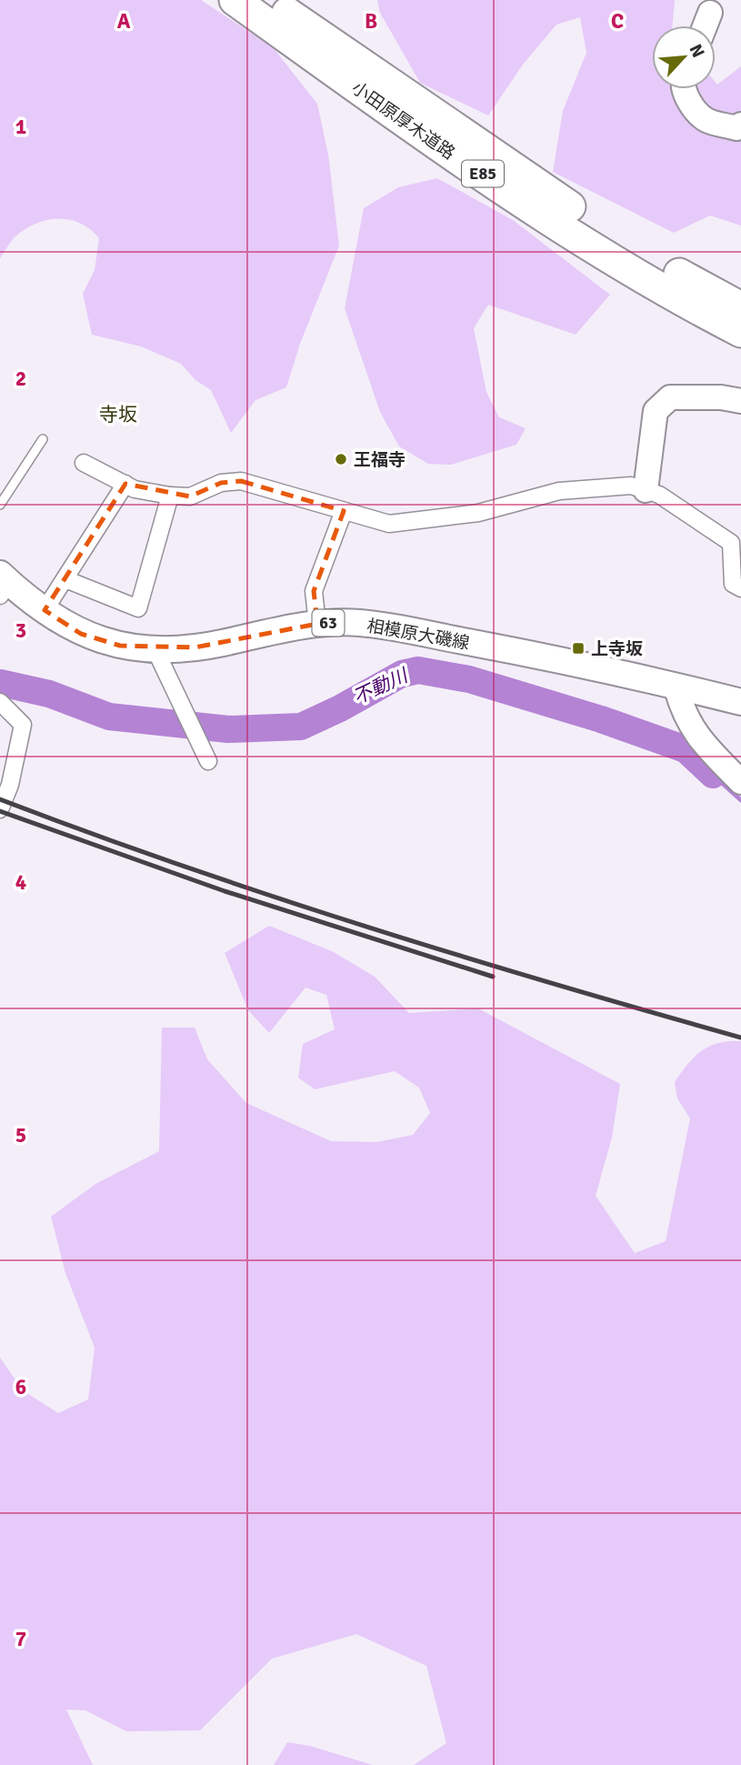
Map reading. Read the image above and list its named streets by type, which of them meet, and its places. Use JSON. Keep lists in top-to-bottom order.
{
  "streets": {
    "highway": ["小田原厚木道路", "E85"],
    "main road": ["63", "相模原大磯線"]
  },
  "districts": ["寺坂"],
  "water": ["不動川"],
  "places": {
    "other": ["王福寺"],
    "transit": ["上寺坂"]
  },
  "north": "top right",
  "grid": {
    "columns": ["A", "B", "C"],
    "rows": [
      "1",
      "2",
      "3",
      "4",
      "5",
      "6",
      "7"
    ]
  }
}
